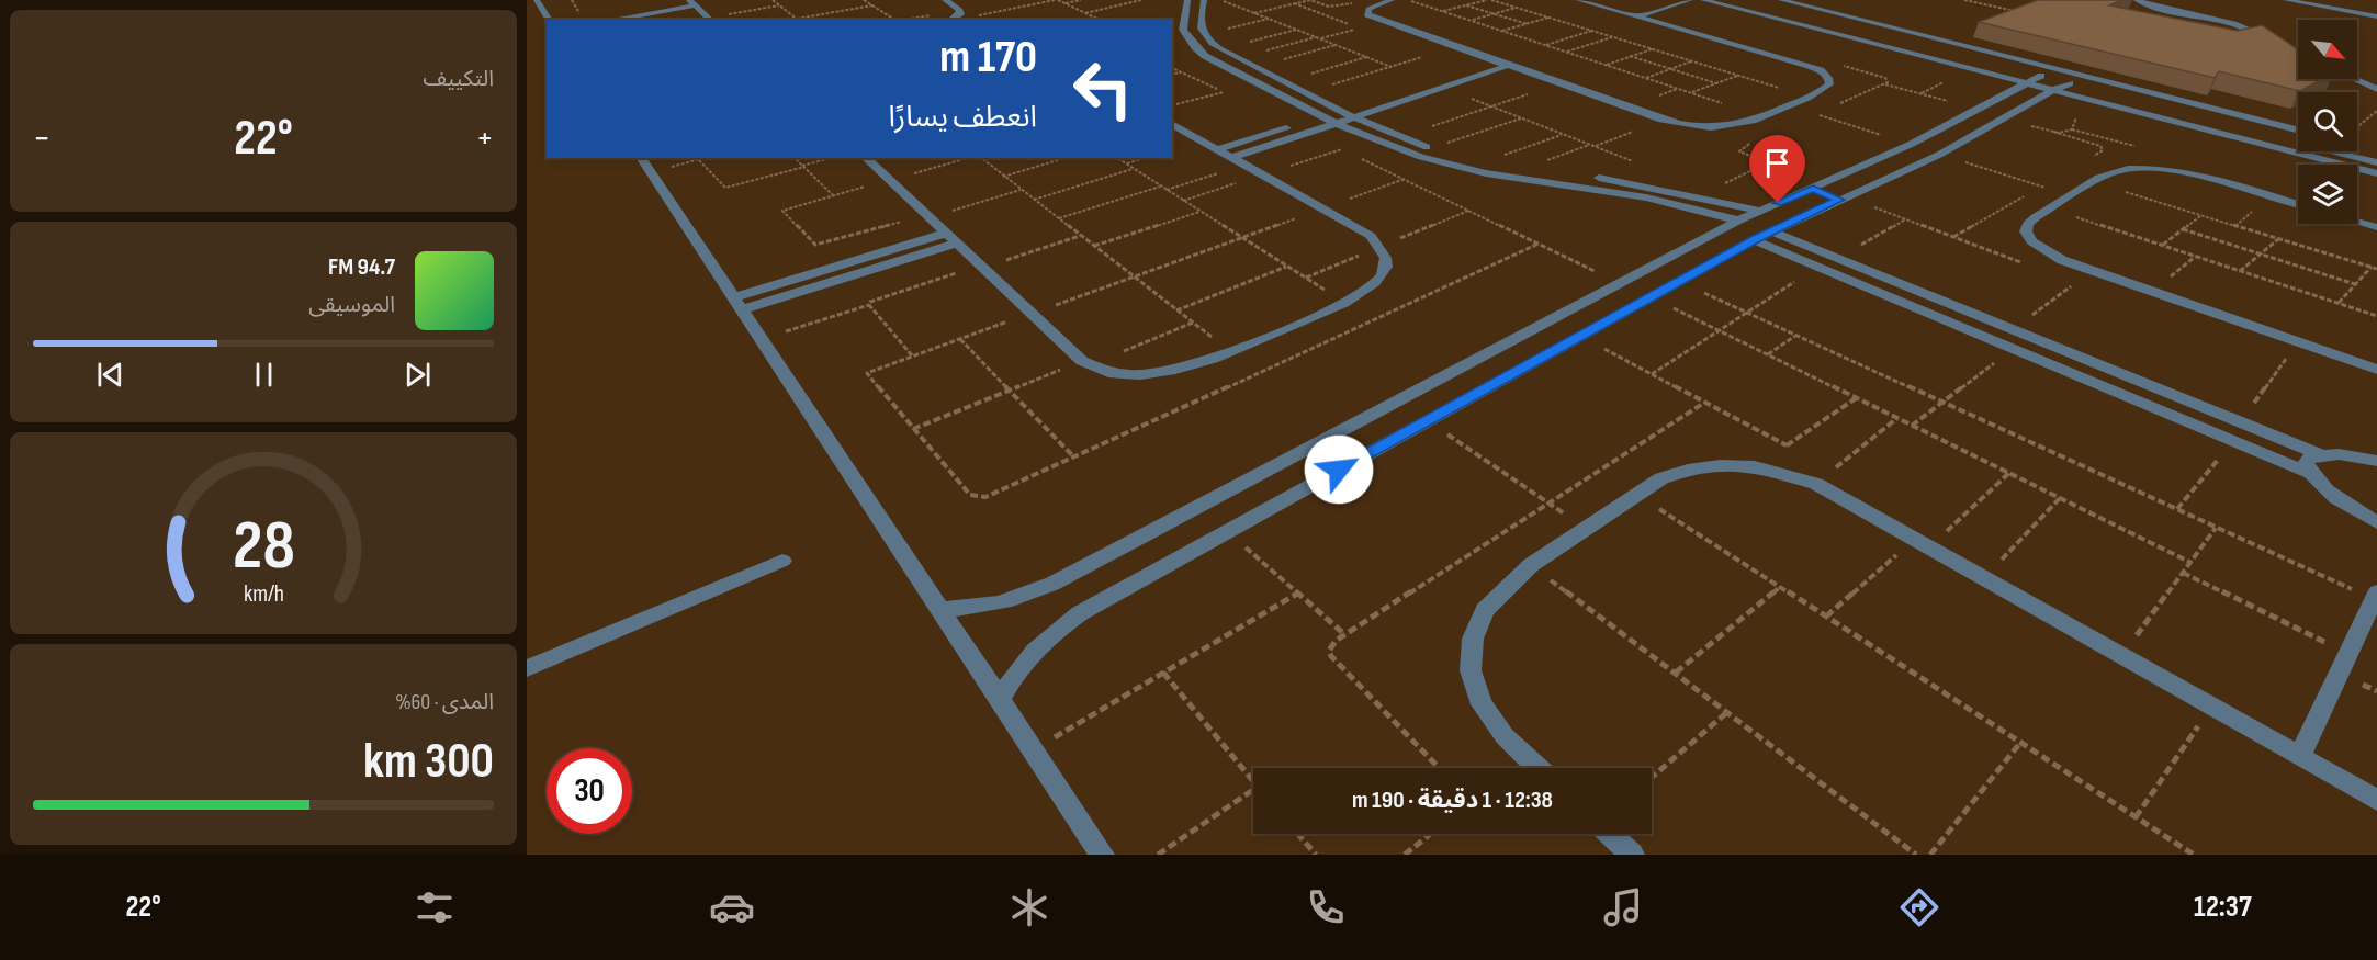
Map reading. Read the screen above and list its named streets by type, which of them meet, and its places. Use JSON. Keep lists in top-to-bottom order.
{
  "north": "bottom right",
  "page": {
    "tile": [
      "التكييف",
      ["المدى · 60%", "300 km"]
    ],
    "turn": ["170 m", "انعطف يسارًا"],
    "heat": ["−", "22°", "+"],
    "song": ["94.7 FM", "الموسيقى"],
    "limit": "30",
    "trip": "12:38 · 1 دقيقة · 190 m",
    "tabs": ["12:37", "22°"],
    "gauge": ["28", "km/h"]
  }
}
